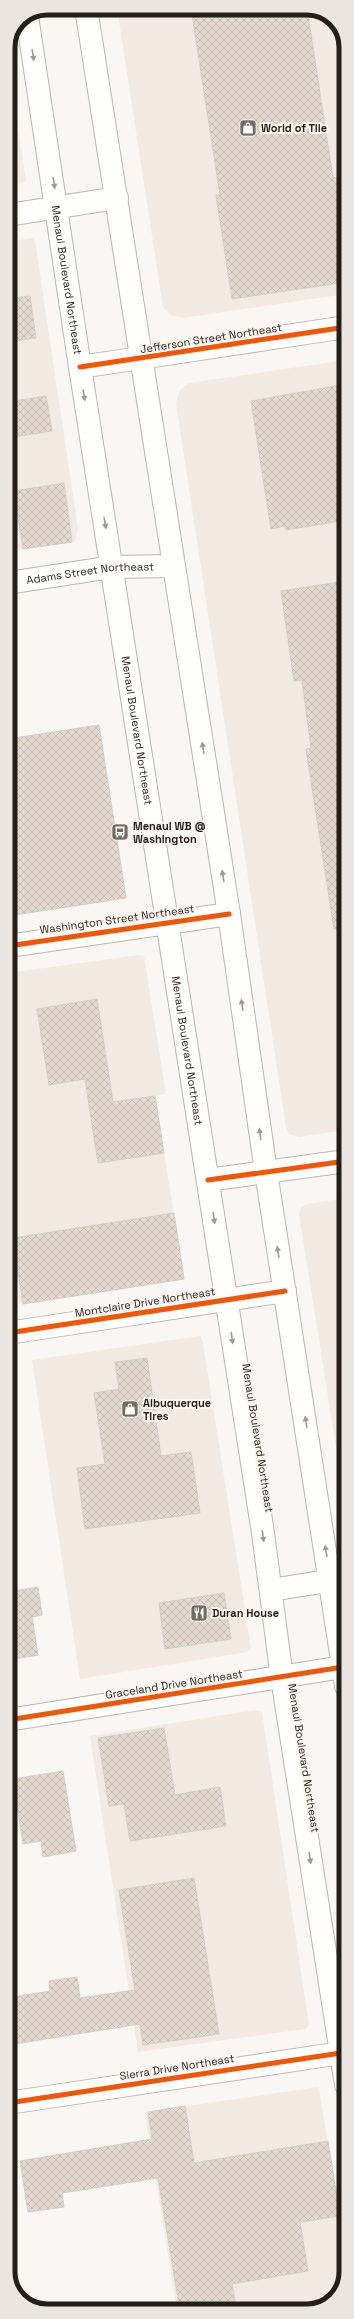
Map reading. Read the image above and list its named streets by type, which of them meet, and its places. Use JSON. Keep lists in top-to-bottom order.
{
  "streets": {
    "main road": [
      "Menaul Boulevard Northeast",
      "Jefferson Street Northeast",
      "Adams Street Northeast",
      "Washington Street Northeast",
      "Montclaire Drive Northeast",
      "Graceland Drive Northeast",
      "Sierra Drive Northeast"
    ]
  },
  "crossings": [
    ["Menaul Boulevard Northeast", "Jefferson Street Northeast"],
    ["Menaul Boulevard Northeast", "Adams Street Northeast"],
    ["Menaul Boulevard Northeast", "Washington Street Northeast"],
    ["Menaul Boulevard Northeast", "Montclaire Drive Northeast"],
    ["Menaul Boulevard Northeast", "Graceland Drive Northeast"]
  ],
  "places": {
    "shop": ["World of Tile", "Albuquerque Tires"],
    "bus stop": ["Menaul WB @ Washington"],
    "restaurant": ["Duran House"]
  }
}
